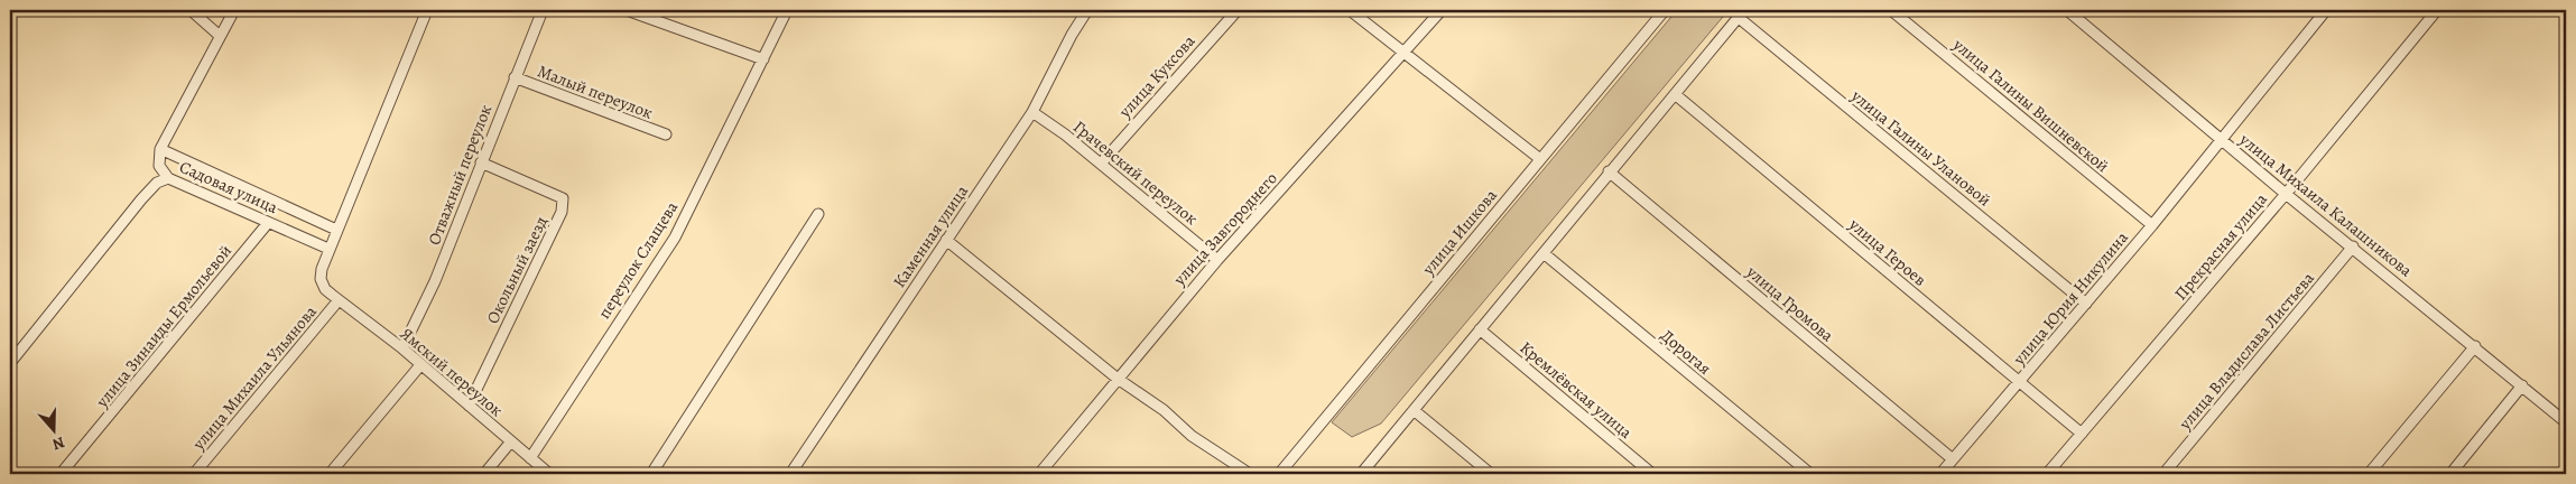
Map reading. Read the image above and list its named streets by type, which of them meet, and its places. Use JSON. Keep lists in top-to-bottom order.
{
  "streets": {
    "street": [
      "улица Куксова",
      "Малый переулок",
      "улица Галины Вишневской",
      "улица Галины Улановой",
      "Грачевский переулок",
      "Отважный переулок",
      "Садовая улица",
      "улица Михаила Калашникова",
      "улица Завгороднего",
      "улица Ишкова",
      "Каменная улица",
      "Прекрасная улица",
      "улица Героев",
      "переулок Слащева",
      "Окольный заезд",
      "улица Юрия Никулина",
      "улица Громова",
      "улица Зинаиды Ермольевой",
      "улица Владислава Листьева",
      "Дорогая",
      "Ямский переулок",
      "улица Михаила Ульянова",
      "Кремлёвская улица"
    ]
  },
  "crossings": [
    ["улица Куксова", "Грачевский переулок"],
    ["Малый переулок", "Отважный переулок"],
    ["улица Галины Вишневской", "улица Юрия Никулина"],
    ["улица Галины Улановой", "улица Юрия Никулина"],
    ["Грачевский переулок", "улица Завгороднего"],
    ["Грачевский переулок", "Каменная улица"],
    ["Отважный переулок", "Окольный заезд"],
    ["Отважный переулок", "Ямский переулок"],
    ["Садовая улица", "улица Зинаиды Ермольевой"],
    ["улица Михаила Калашникова", "Прекрасная улица"],
    ["улица Михаила Калашникова", "улица Юрия Никулина"],
    ["улица Михаила Калашникова", "улица Владислава Листьева"],
    ["Прекрасная улица", "улица Героев"],
    ["улица Героев", "улица Юрия Никулина"],
    ["переулок Слащева", "Ямский переулок"],
    ["Окольный заезд", "Ямский переулок"],
    ["улица Юрия Никулина", "улица Громова"],
    ["Ямский переулок", "улица Михаила Ульянова"]
  ],
  "north": "bottom"
}
